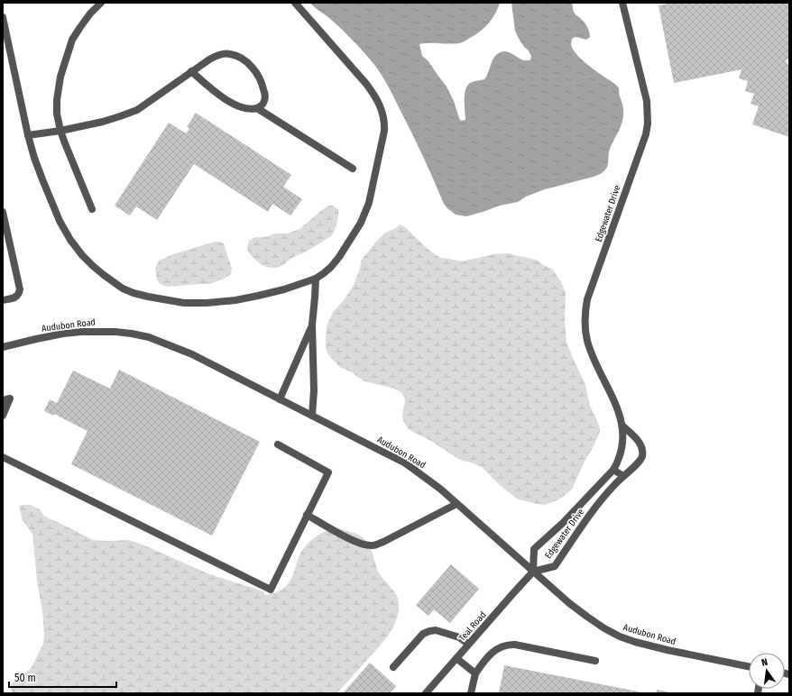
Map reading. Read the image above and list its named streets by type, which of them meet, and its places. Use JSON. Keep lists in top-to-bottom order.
{
  "streets": {
    "street": ["Edgewater Drive", "Audubon Road", "Teal Road"]
  },
  "crossings": [
    ["Edgewater Drive", "Audubon Road"],
    ["Edgewater Drive", "Teal Road"],
    ["Audubon Road", "Teal Road"]
  ],
  "scale_bar": "50 m",
  "north": "top"
}
